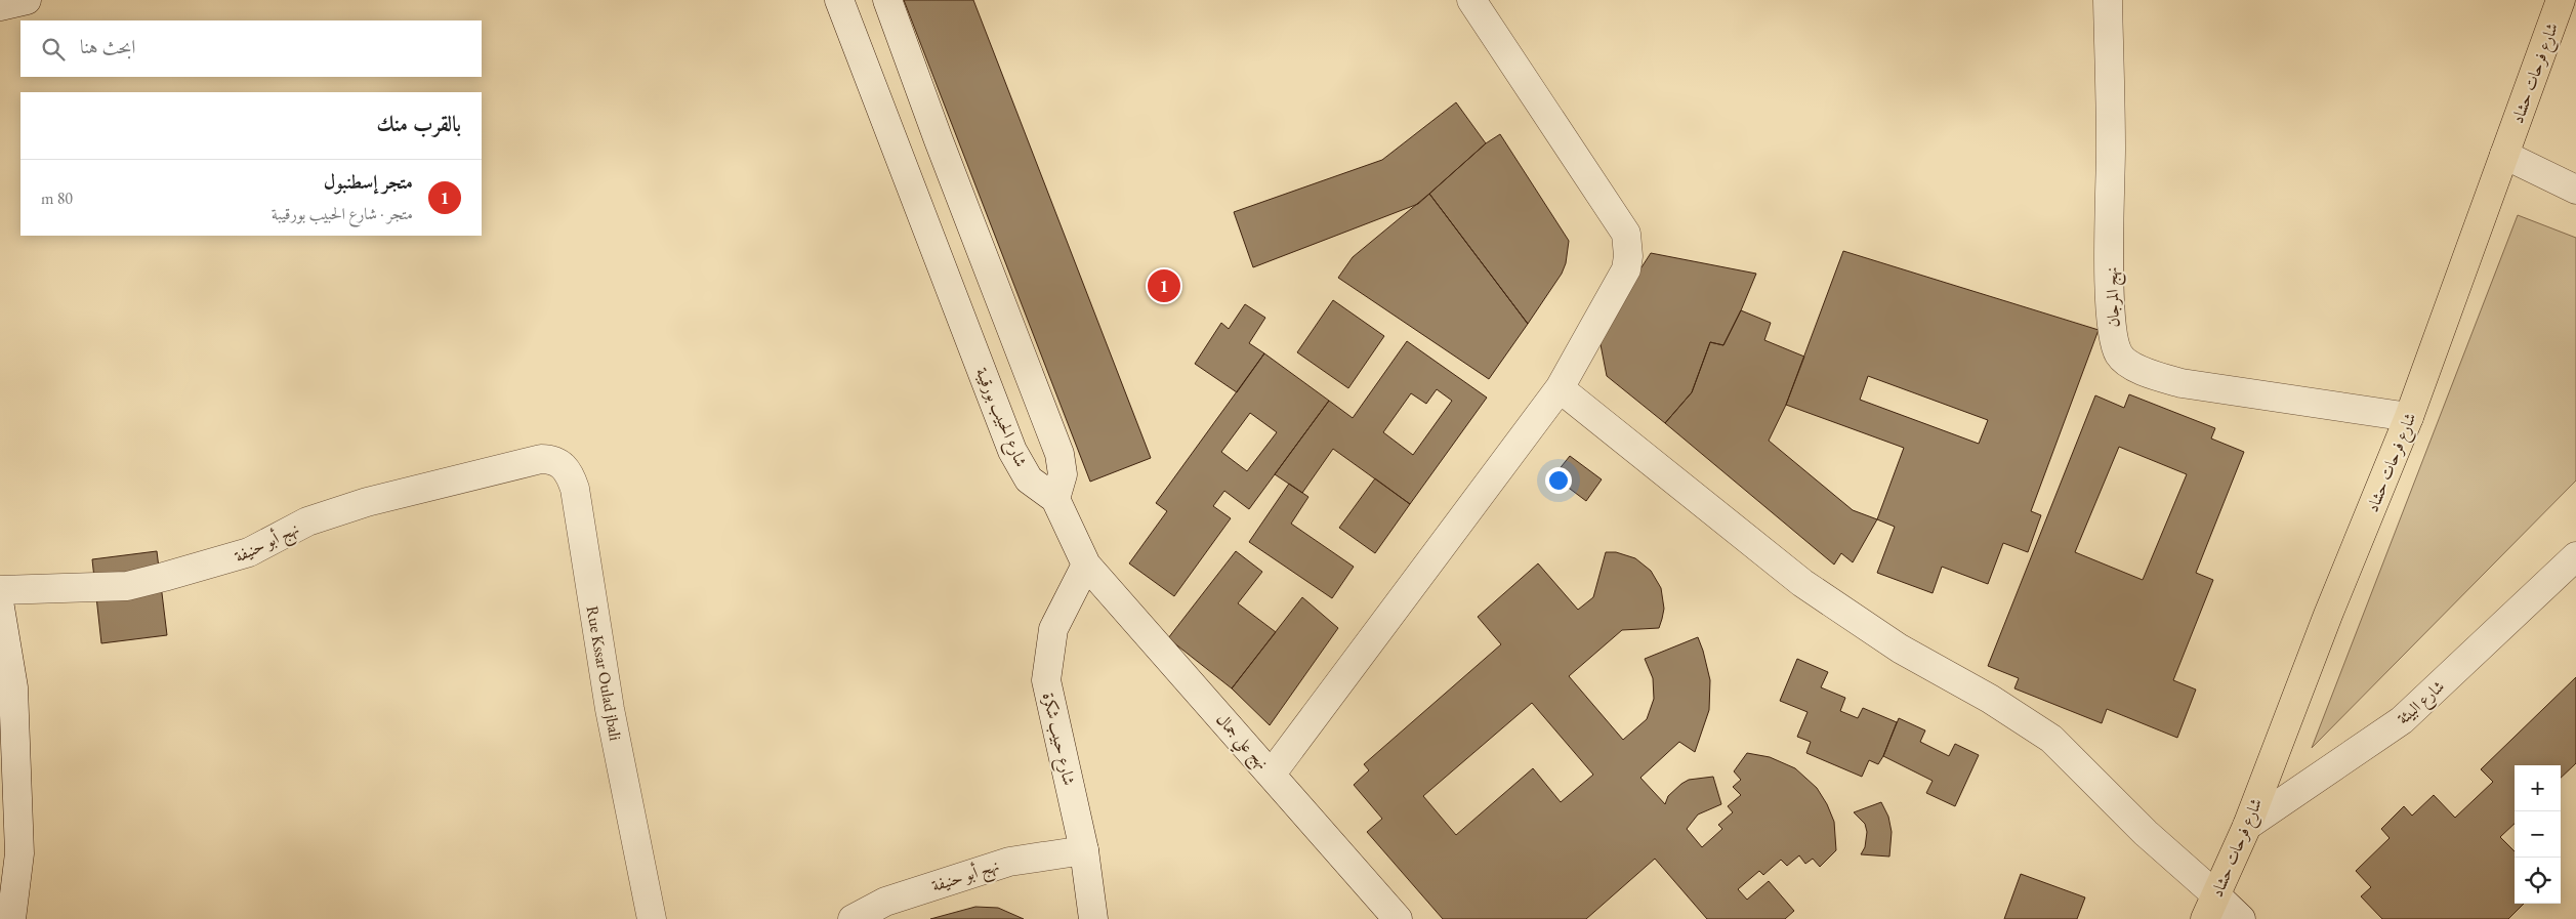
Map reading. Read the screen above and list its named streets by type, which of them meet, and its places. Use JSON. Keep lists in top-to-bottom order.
{
  "streets": {
    "main road": ["شارع فرحات حشاد"],
    "street": [
      "نهج المرجان",
      "شارع الحبيب بورقيبة",
      "نهج أبو حنيفة",
      "Rue Kssar Oulad jbali",
      "شارع البيئة",
      "شارع حبيب شكرة",
      "نهج علي جمال"
    ]
  },
  "crossings": [
    ["شارع فرحات حشاد", "نهج المرجان"],
    ["شارع فرحات حشاد", "شارع البيئة"],
    ["شارع الحبيب بورقيبة", "نهج علي جمال"],
    ["نهج أبو حنيفة", "Rue Kssar Oulad jbali"],
    ["نهج أبو حنيفة", "شارع حبيب شكرة"],
    ["شارع حبيب شكرة", "نهج علي جمال"]
  ],
  "page": {
    "search": "ابحث هنا",
    "heading": "بالقرب منك",
    "list": [
      {
        "mark": "1",
        "name": "متجر إسطنبول",
        "note": "متجر · شارع الحبيب بورقيبة",
        "value": "80 m"
      }
    ],
    "pins": "1",
    "map_buttons": ["+", "−"]
  }
}
